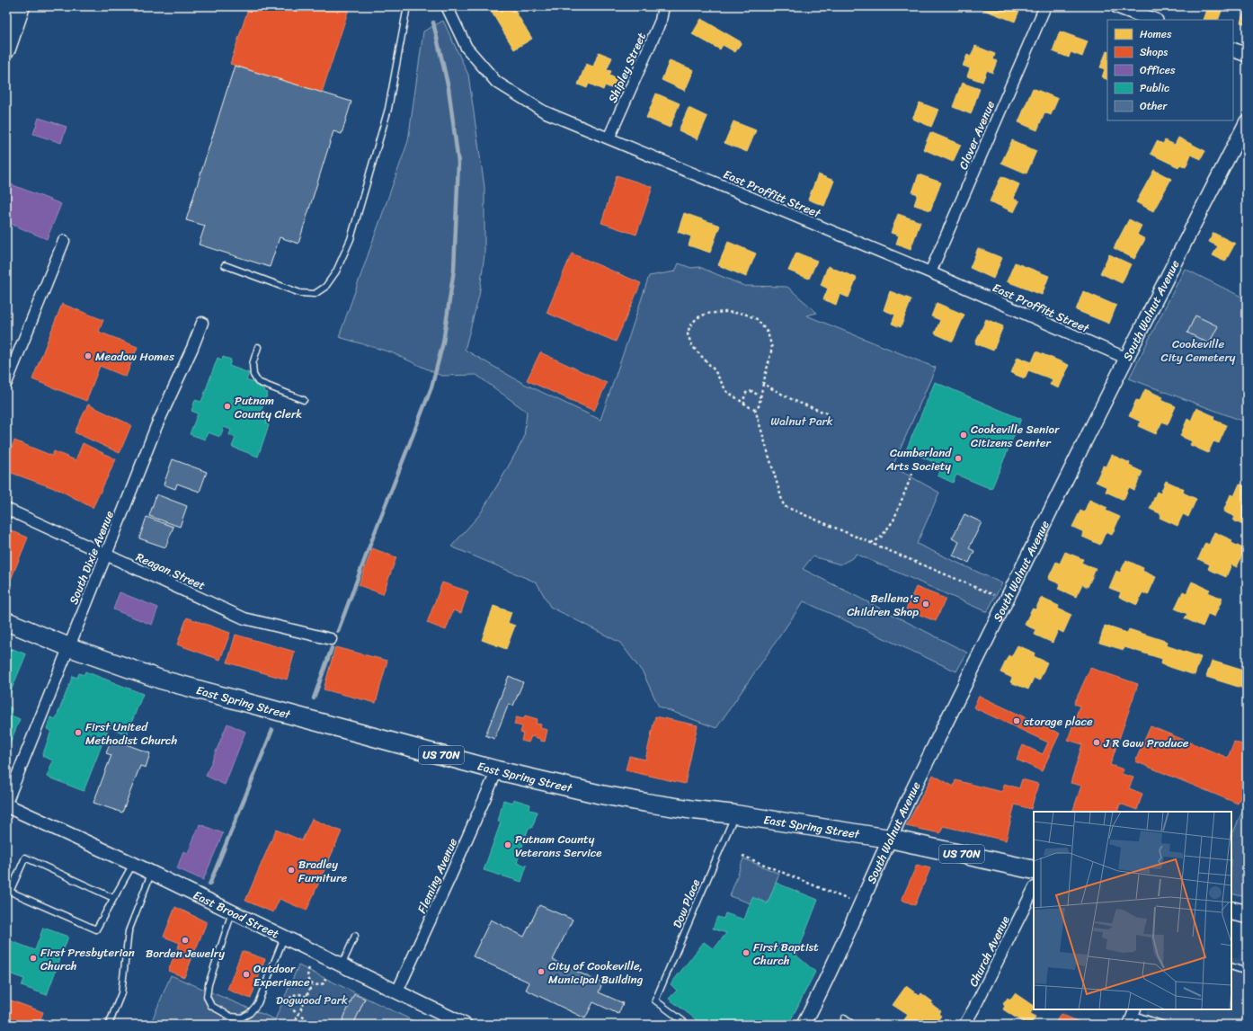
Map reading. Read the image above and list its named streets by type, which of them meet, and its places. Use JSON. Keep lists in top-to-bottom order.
{
  "streets": {
    "main road": ["East Spring Street", "US 70N"],
    "street": [
      "Shipley Street",
      "Clover Avenue",
      "East Proffitt Street",
      "South Walnut Avenue",
      "South Dixie Avenue",
      "Reagan Street",
      "Fleming Avenue",
      "East Broad Street",
      "Church Avenue"
    ],
    "lane": ["Dow Place"]
  },
  "crossings": [
    ["Shipley Street", "East Proffitt Street"],
    ["Clover Avenue", "East Proffitt Street"],
    ["East Proffitt Street", "South Walnut Avenue"],
    ["South Walnut Avenue", "East Spring Street"],
    ["South Walnut Avenue", "US 70N"],
    ["South Dixie Avenue", "Reagan Street"],
    ["South Dixie Avenue", "East Spring Street"],
    ["South Dixie Avenue", "East Broad Street"],
    ["East Spring Street", "US 70N"],
    ["East Spring Street", "Fleming Avenue"],
    ["East Spring Street", "Dow Place"],
    ["Fleming Avenue", "East Broad Street"]
  ],
  "parks": ["Cookeville City Cemetery", "Walnut Park", "Dogwood Park"],
  "places": [
    "Meadow Homes",
    "Putnam County Clerk",
    "Cookeville Senior Citizens Center",
    "Cumberland Arts Society",
    "Bellena's Children Shop",
    "storage place",
    "First United Methodist Church",
    "J R Gaw Produce",
    "Putnam County Veterans Service",
    "Bradley Furniture",
    "Borden Jewelry",
    "First Baptist Church",
    "First Presbyterian Church",
    "City of Cookeville, Municipal Building",
    "Outdoor Experience"
  ],
  "legend": [
    "Homes",
    "Shops",
    "Offices",
    "Public",
    "Other"
  ]
}
